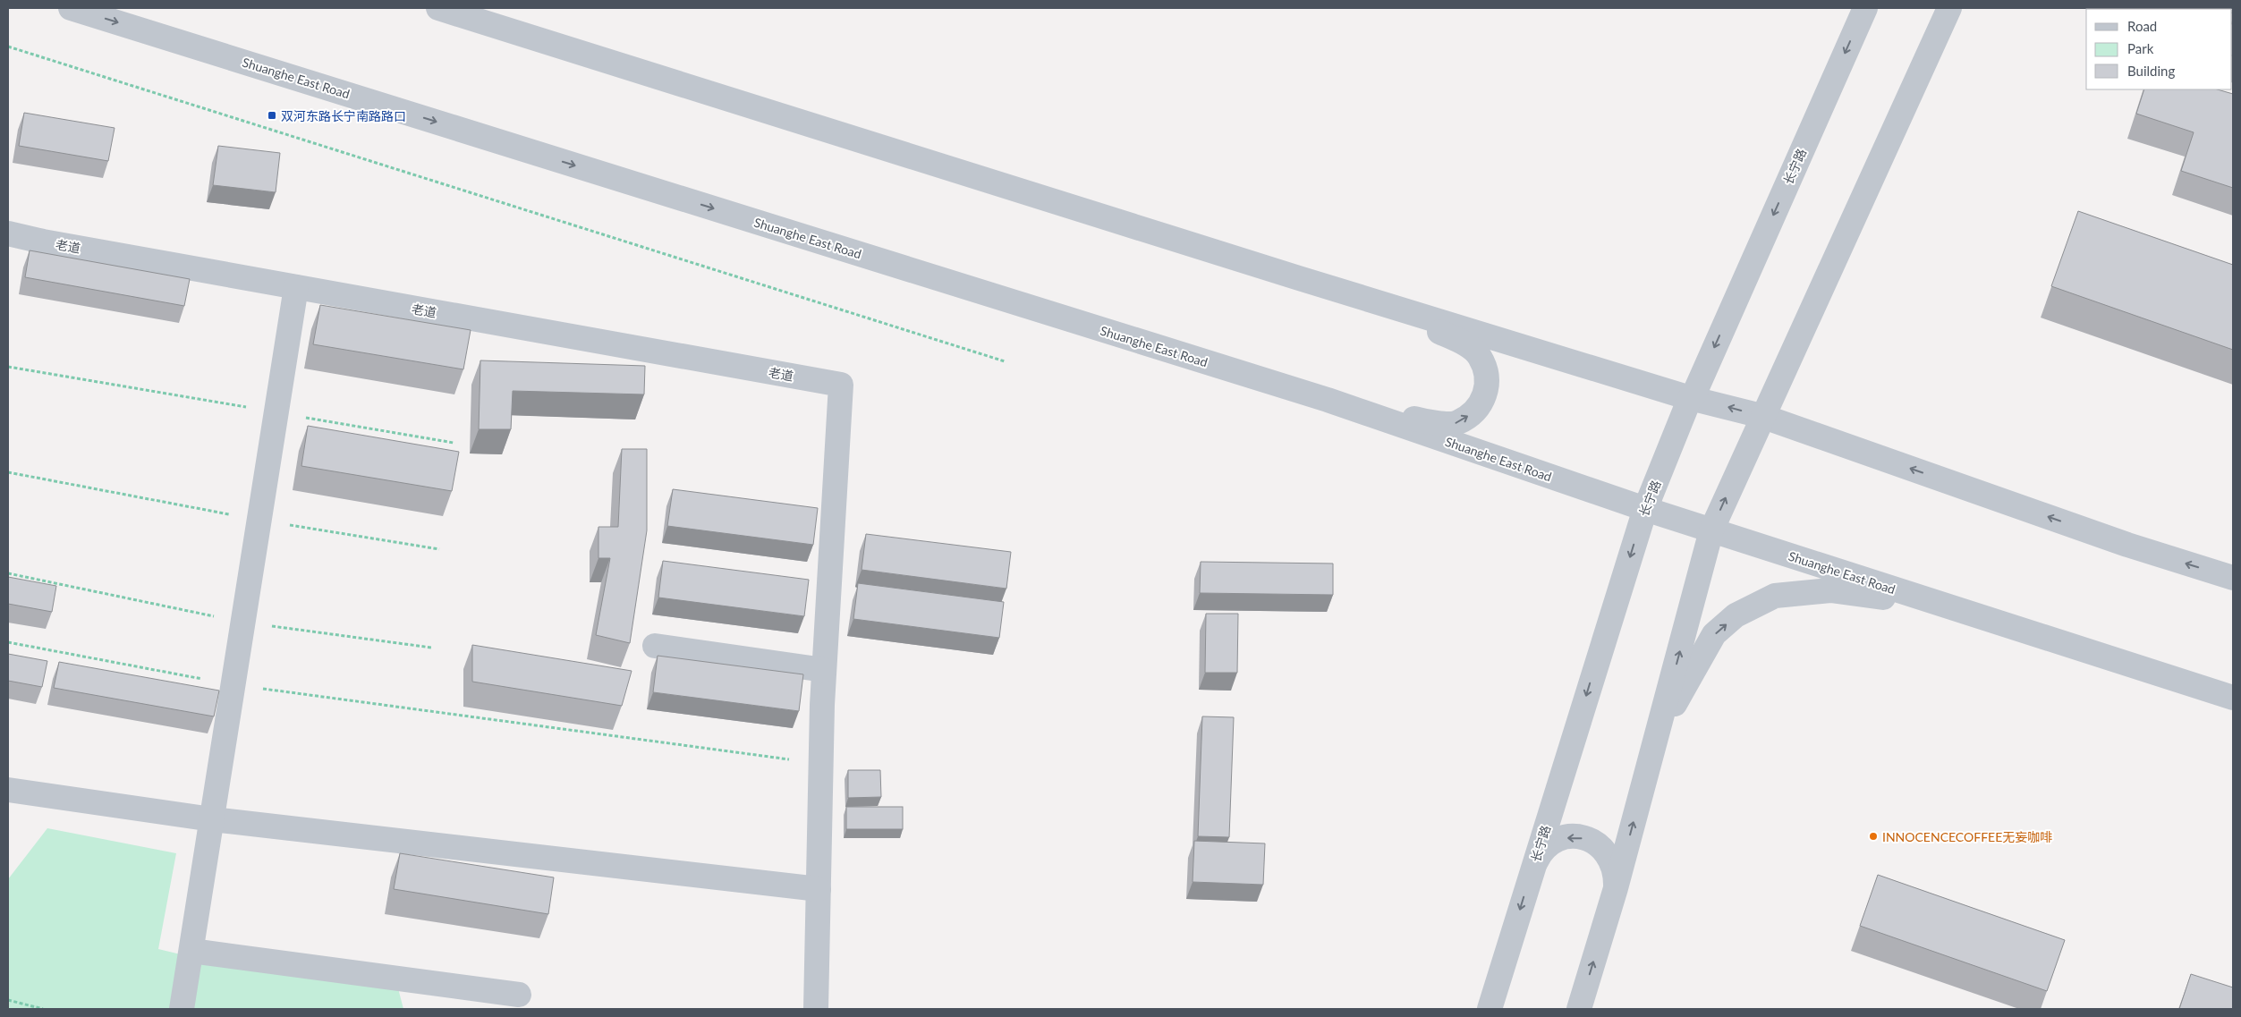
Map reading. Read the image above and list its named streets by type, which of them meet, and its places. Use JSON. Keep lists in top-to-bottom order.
{
  "streets": {
    "street": ["Shuanghe East Road", "长宁路", "老道"]
  },
  "crossings": [
    ["Shuanghe East Road", "长宁路"]
  ],
  "places": {
    "transit": ["双河东路长宁南路路口"],
    "other": ["INNOCENCECOFFEE无妄咖啡"]
  },
  "legend": ["Road", "Park", "Building"]
}
